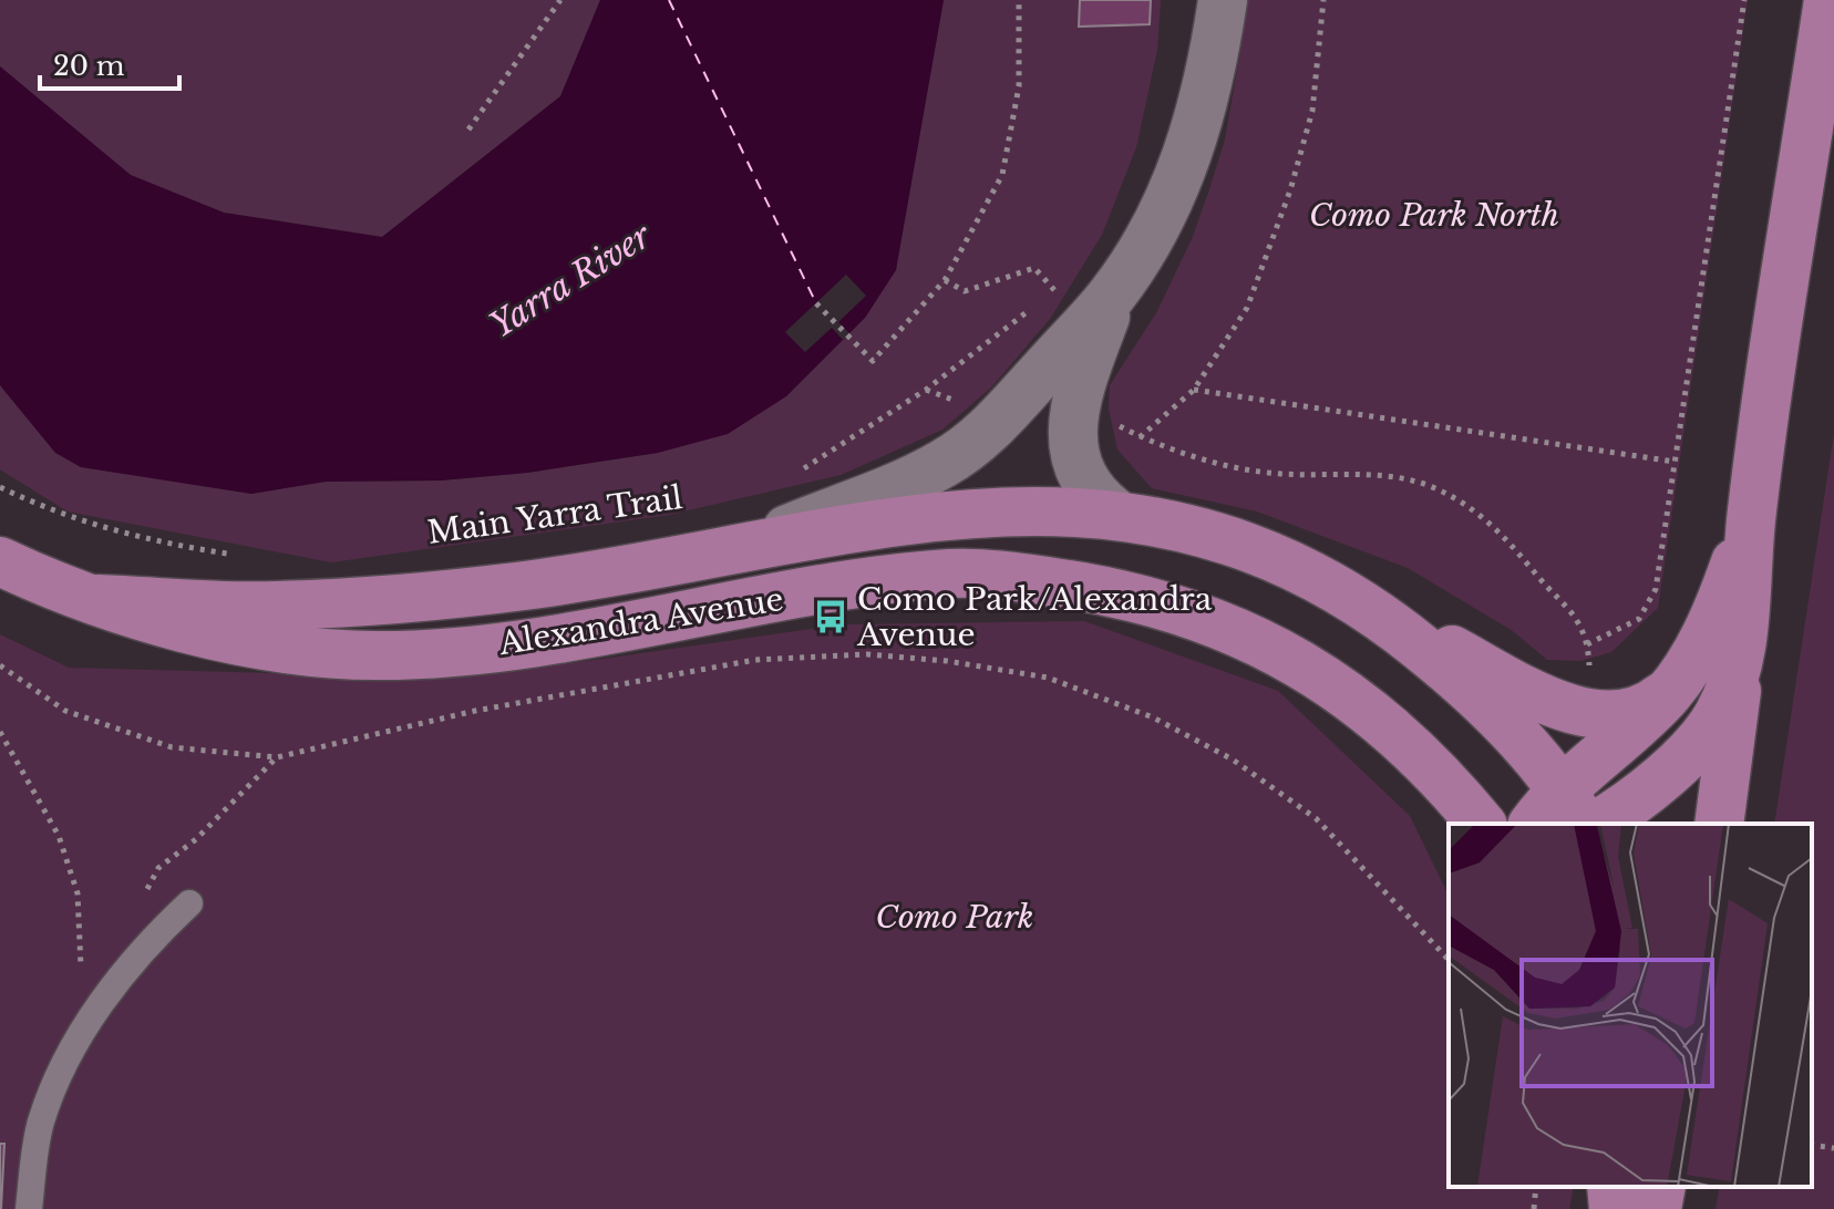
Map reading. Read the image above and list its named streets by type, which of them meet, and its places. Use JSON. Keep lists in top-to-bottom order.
{
  "streets": {
    "main road": ["Alexandra Avenue"]
  },
  "water": ["Yarra River"],
  "parks": ["Como Park North", "Como Park"],
  "places": {
    "bus stop": ["Como Park/Alexandra Avenue"]
  },
  "scale_bar": "20 m"
}
